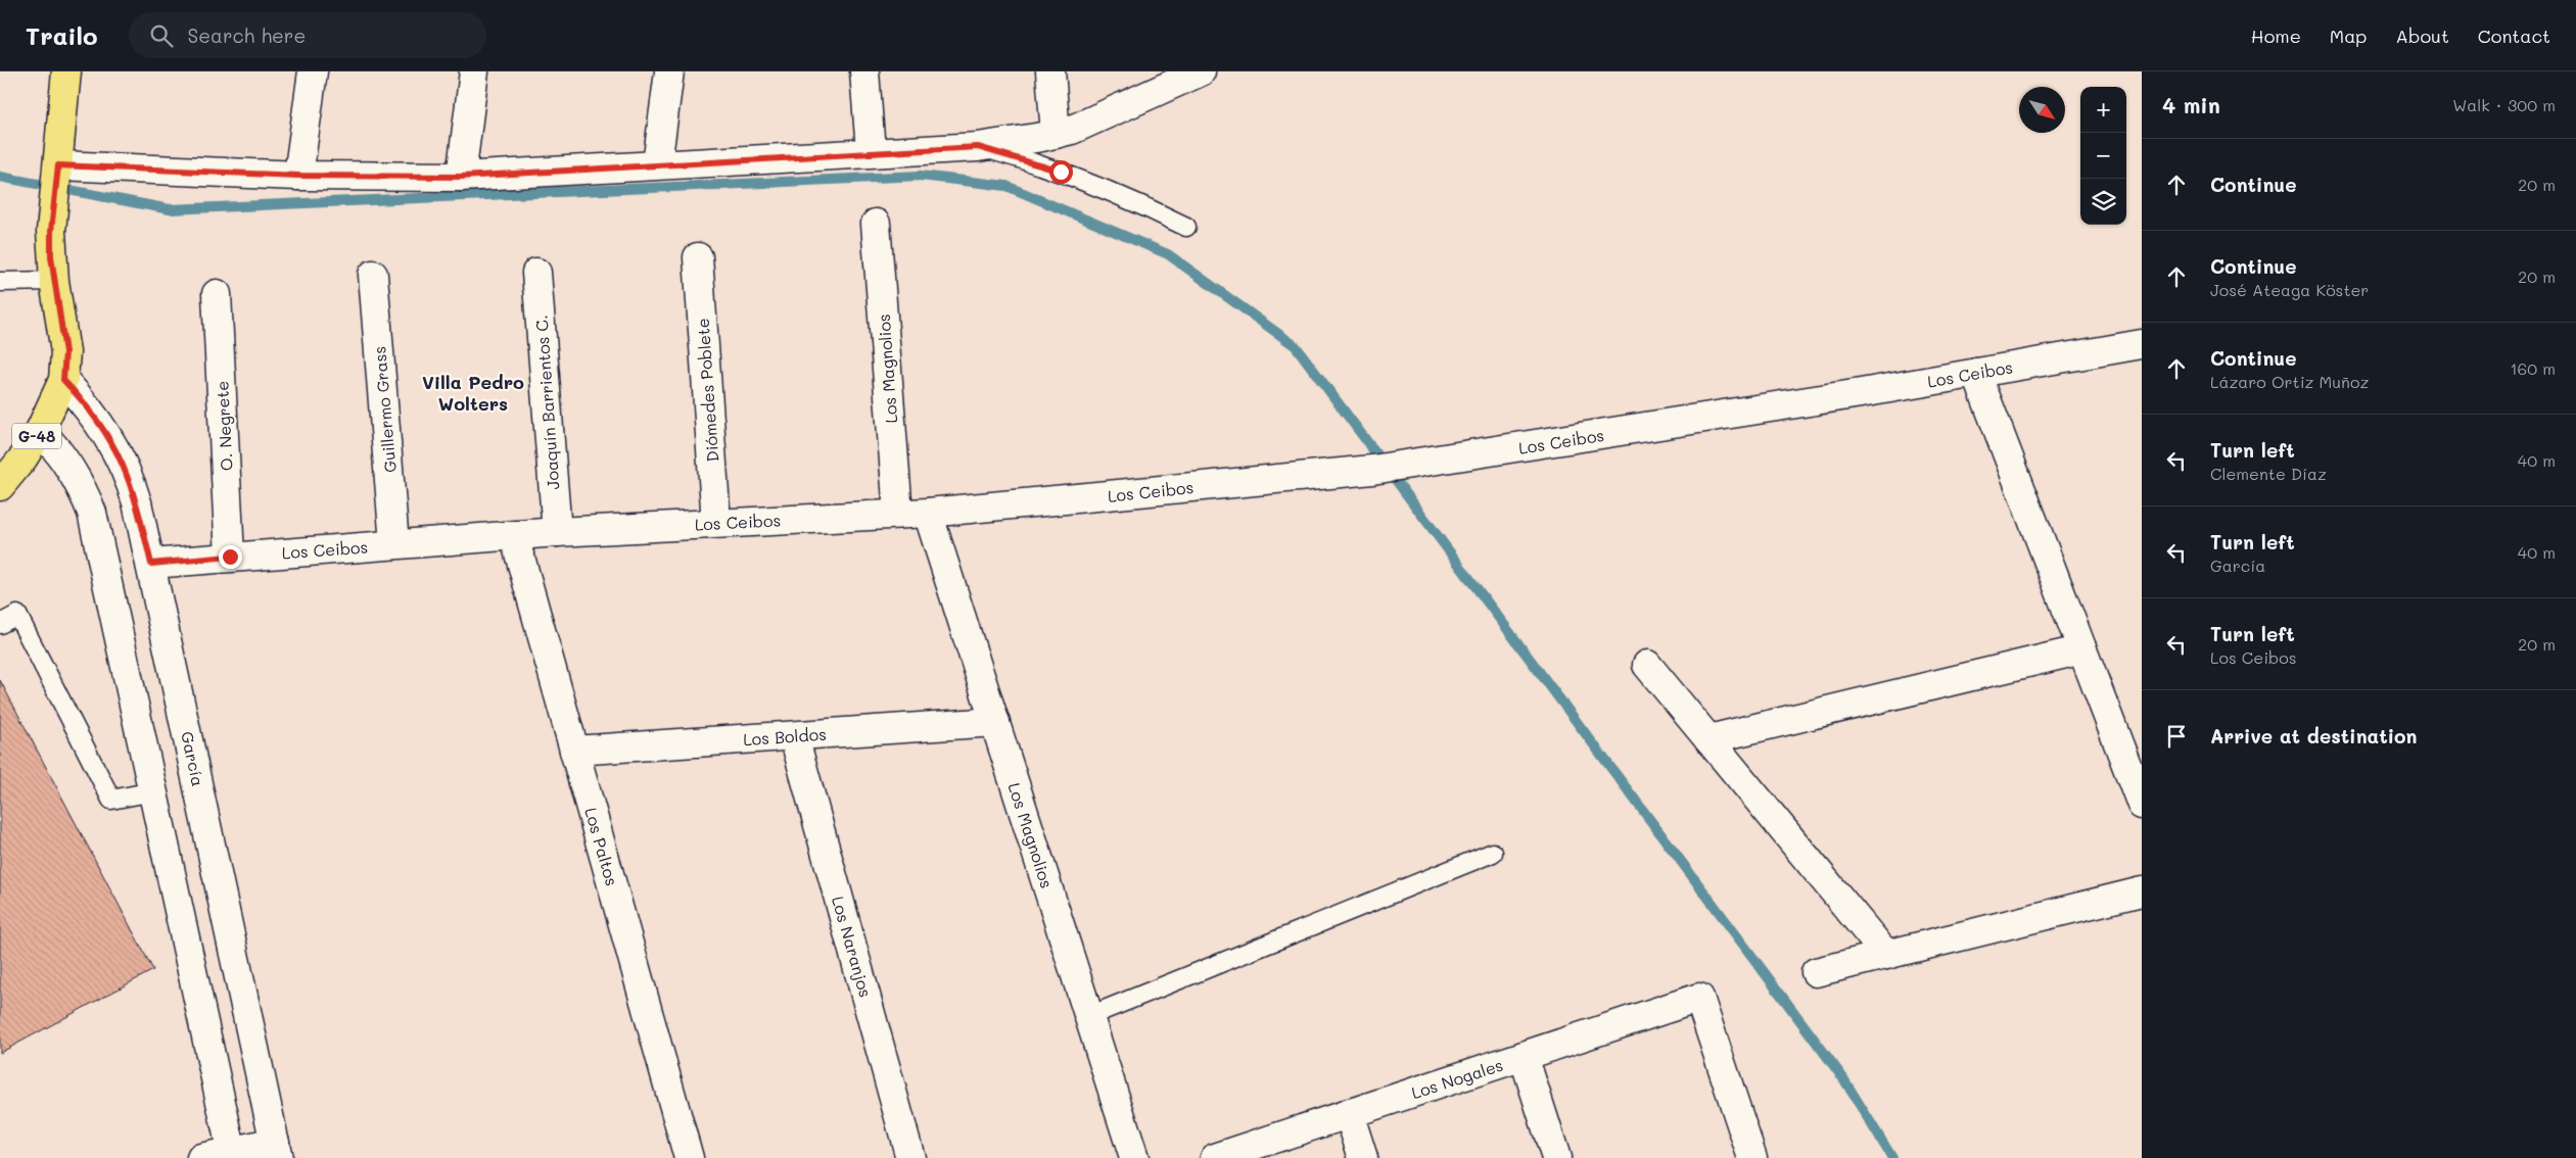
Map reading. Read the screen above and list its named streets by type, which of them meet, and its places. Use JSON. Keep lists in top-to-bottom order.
{
  "streets": {
    "main road": ["G-48"],
    "street": [
      "Los Magnolios",
      "Los Ceibos",
      "Diómedes Poblete",
      "Joaquín Barrientos C.",
      "Guillermo Grass",
      "O. Negrete",
      "Los Boldos",
      "García",
      "Los Paltos",
      "Los Naranjos",
      "Los Nogales"
    ]
  },
  "crossings": [
    ["Los Magnolios", "Los Ceibos"],
    ["Los Magnolios", "Los Boldos"],
    ["Los Ceibos", "Diómedes Poblete"],
    ["Los Ceibos", "Joaquín Barrientos C."],
    ["Los Ceibos", "Guillermo Grass"],
    ["Los Ceibos", "O. Negrete"],
    ["Los Ceibos", "García"],
    ["Los Ceibos", "Los Paltos"],
    ["G-48", "García"],
    ["Los Boldos", "Los Paltos"],
    ["Los Boldos", "Los Naranjos"]
  ],
  "districts": ["Villa Pedro Wolters"],
  "north": "bottom right",
  "page": {
    "header": "Trailo",
    "search": "Search here",
    "nav": [
      "Home",
      "Map",
      "About",
      "Contact"
    ],
    "heading": ["4 min", "Walk · 300 m"],
    "map_buttons": ["+", "−"],
    "list": [
      ["Continue", "20 m"],
      ["Continue", "José Ateaga Köster", "20 m"],
      ["Continue", "Lázaro Ortiz Muñoz", "160 m"],
      ["Turn left", "Clemente Díaz", "40 m"],
      ["Turn left", "García", "40 m"],
      ["Turn left", "Los Ceibos", "20 m"],
      "Arrive at destination"
    ]
  }
}
